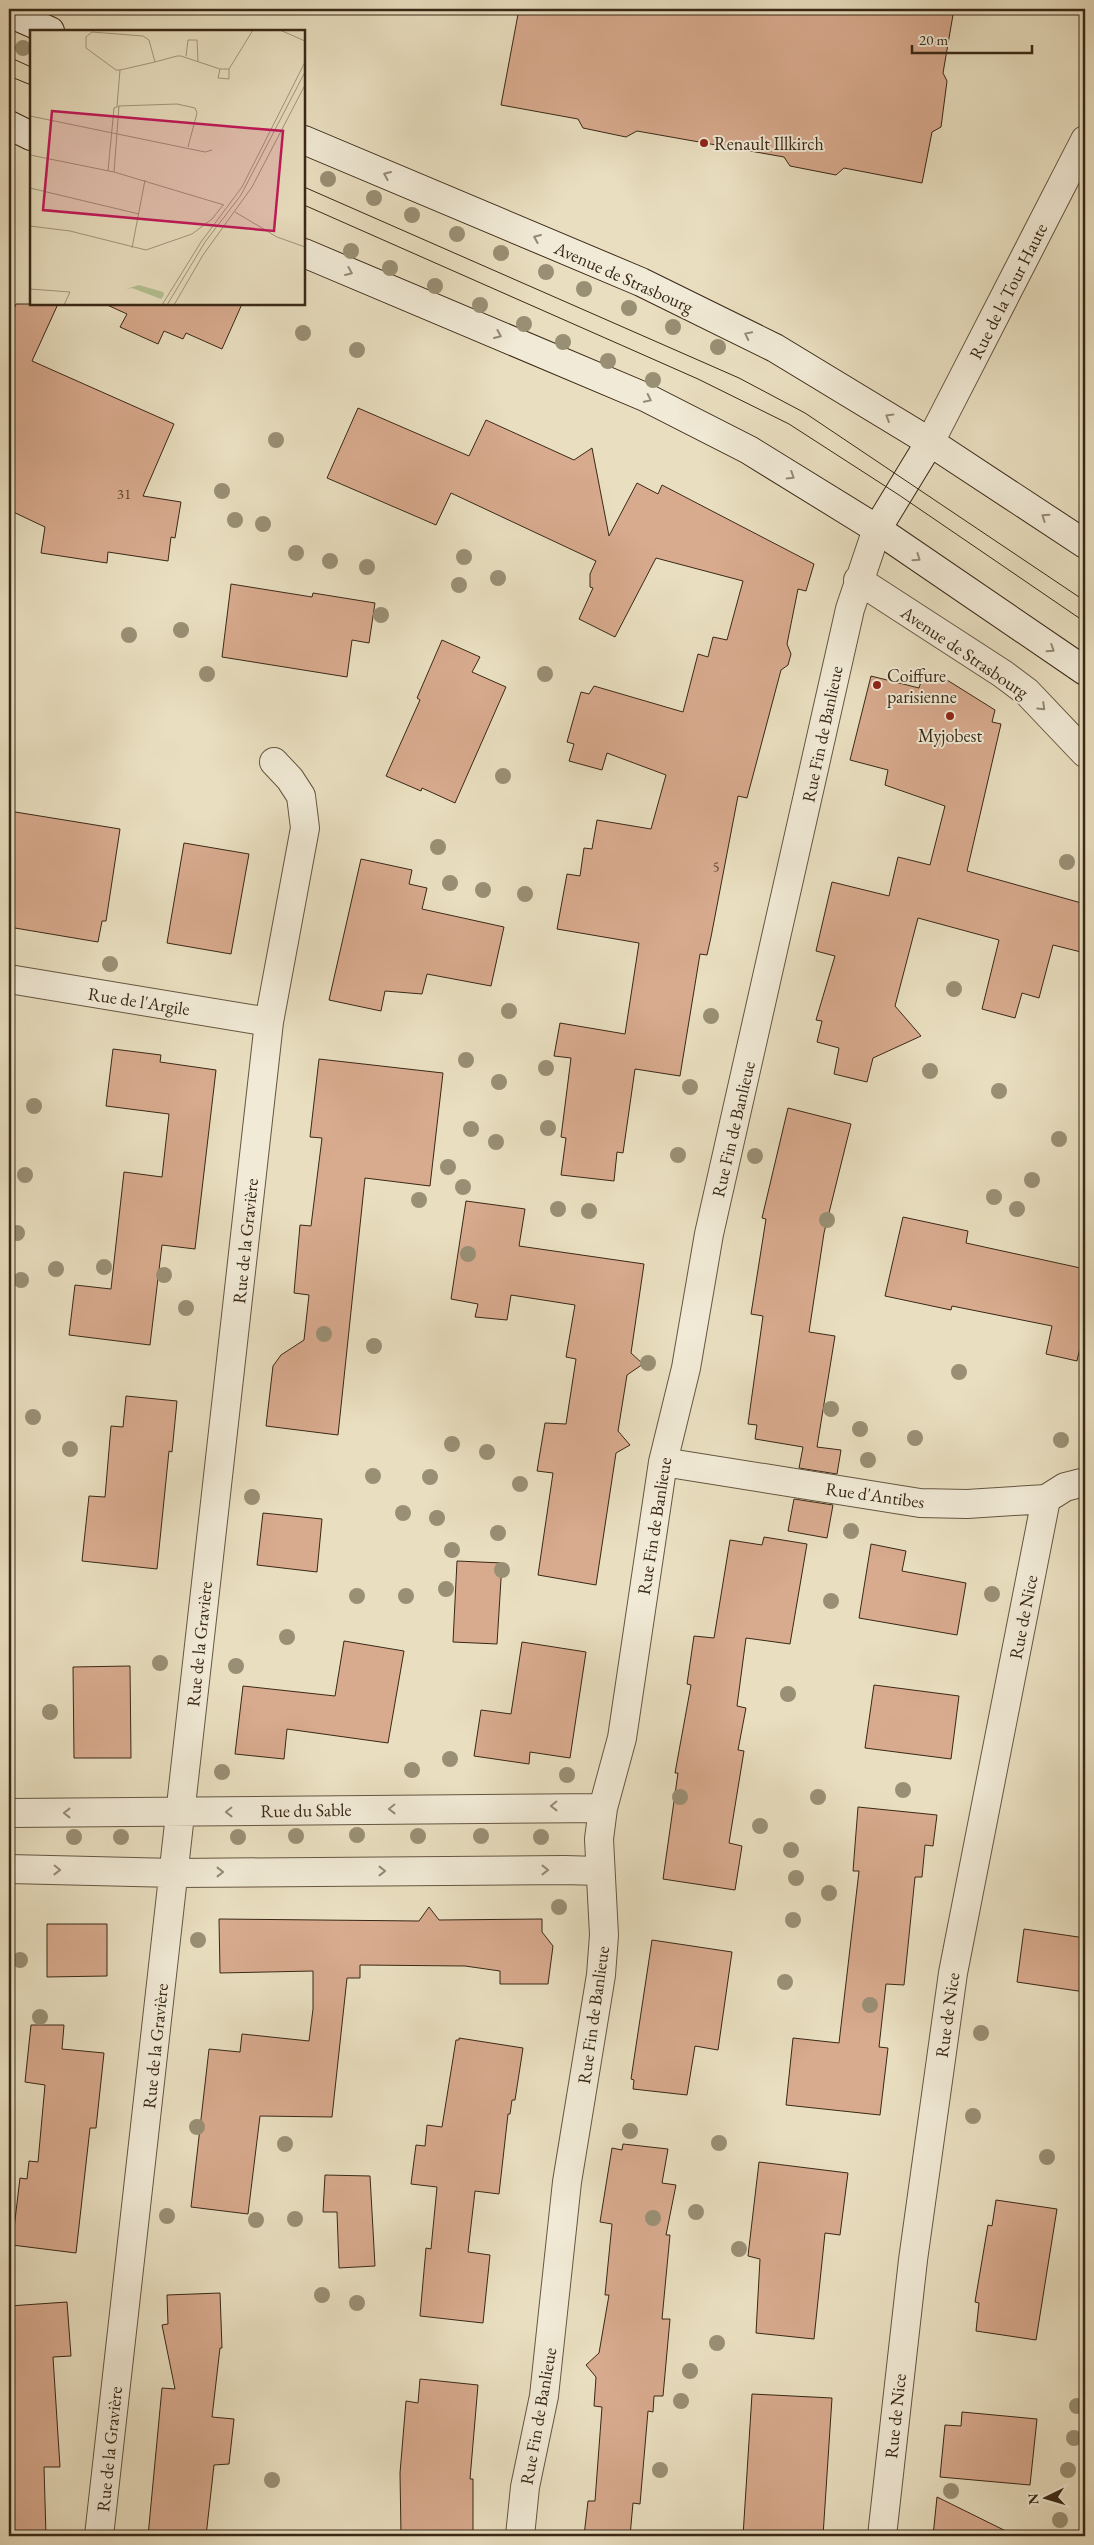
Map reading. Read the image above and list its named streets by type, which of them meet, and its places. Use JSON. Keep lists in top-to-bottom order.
{
  "streets": {
    "street": [
      "Avenue de Strasbourg",
      "Rue de la Tour Haute",
      "Rue Fin de Banlieue",
      "Rue de l'Argile",
      "Rue de la Gravière",
      "Rue d'Antibes",
      "Rue de Nice",
      "Rue du Sable"
    ]
  },
  "crossings": [
    ["Avenue de Strasbourg", "Rue de la Tour Haute"],
    ["Avenue de Strasbourg", "Rue Fin de Banlieue"],
    ["Rue Fin de Banlieue", "Rue d'Antibes"],
    ["Rue Fin de Banlieue", "Rue du Sable"],
    ["Rue de l'Argile", "Rue de la Gravière"],
    ["Rue de la Gravière", "Rue du Sable"],
    ["Rue d'Antibes", "Rue de Nice"]
  ],
  "places": ["Renault Illkirch", "Coiffure parisienne", "Myjobest"],
  "house_numbers": ["31", "5"],
  "scale_bar": "20 m",
  "north": "left"
}
